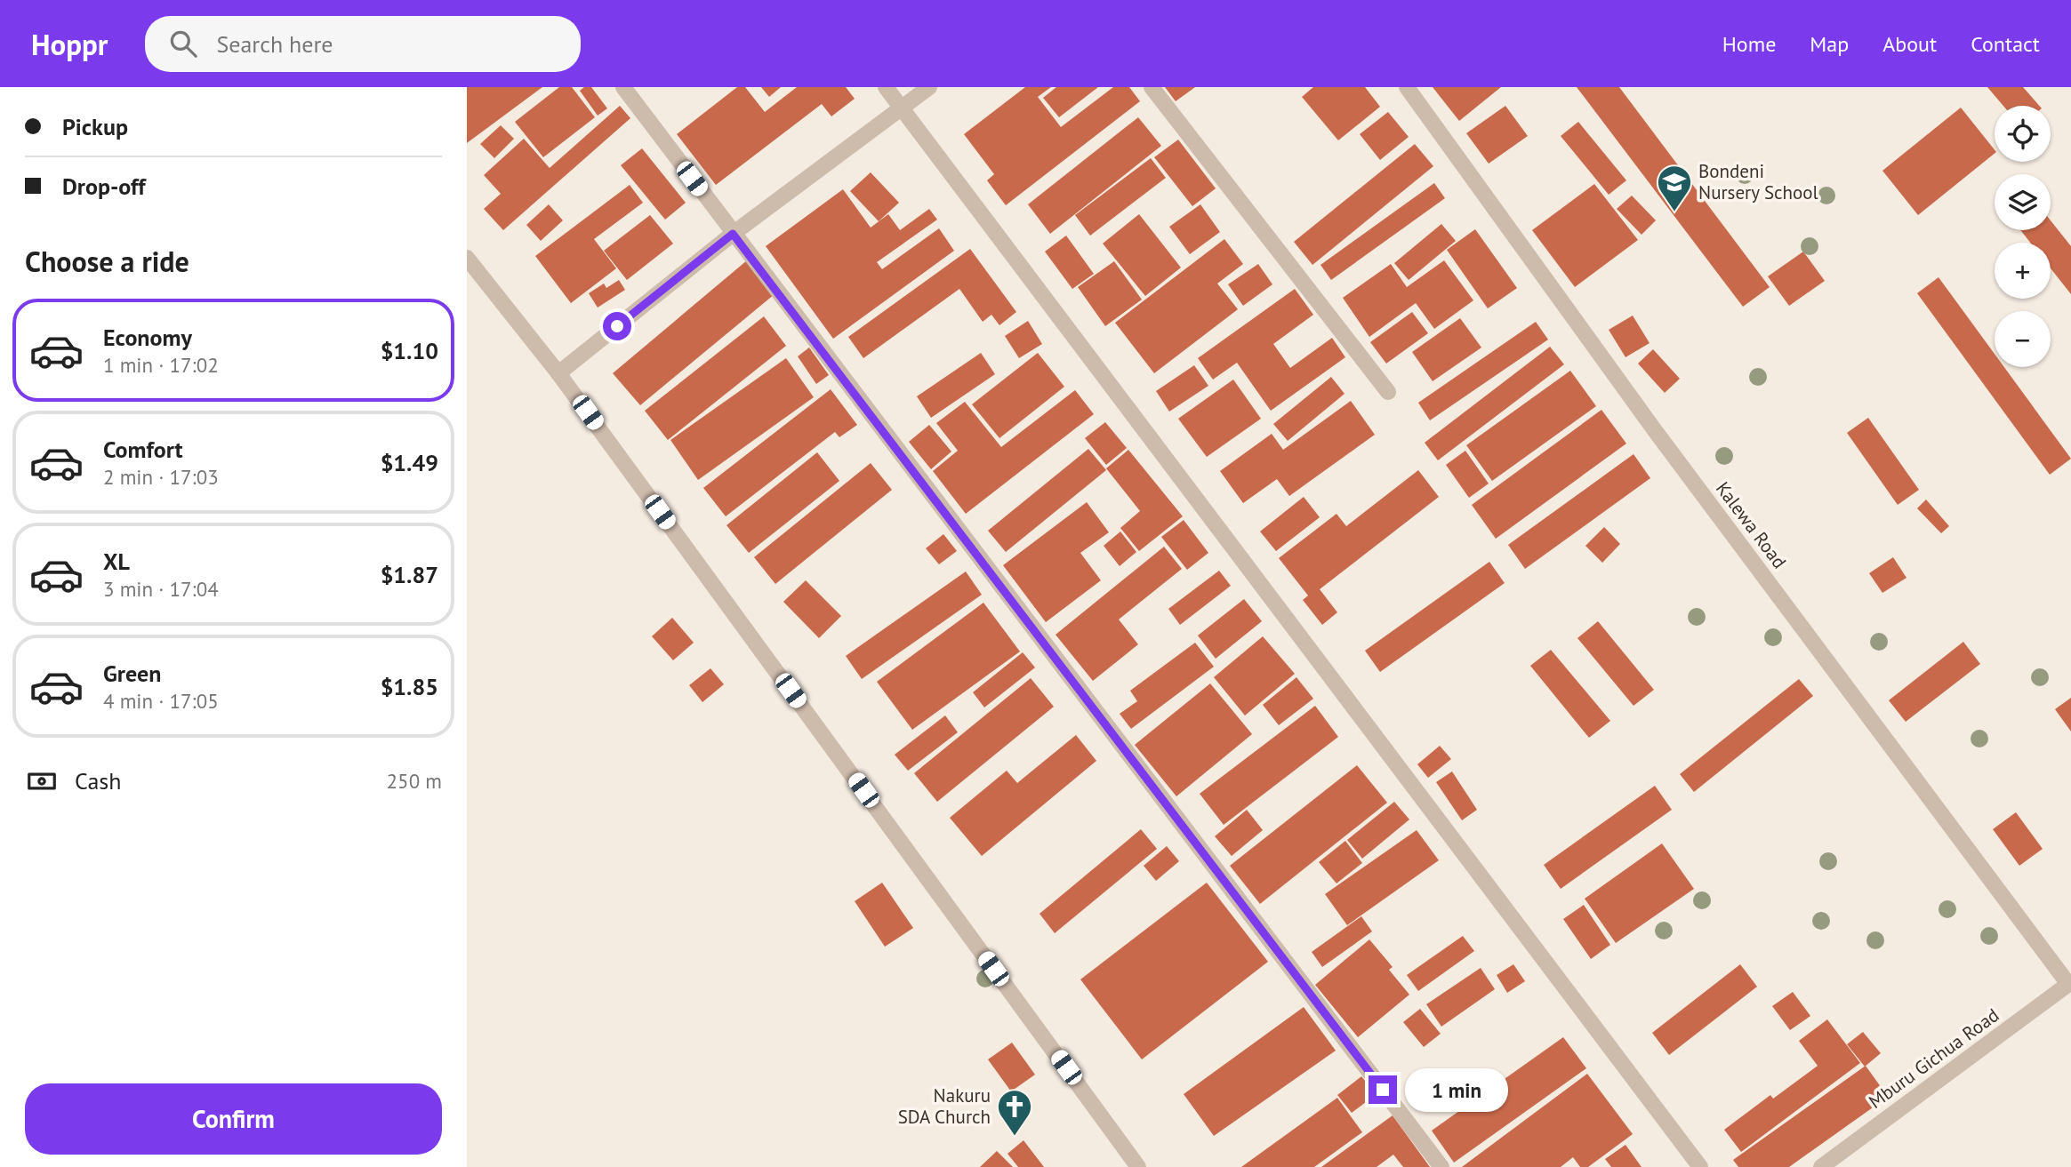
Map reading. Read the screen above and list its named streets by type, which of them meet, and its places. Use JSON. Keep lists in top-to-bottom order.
{
  "streets": {
    "street": ["Kalewa Road", "Mburu Gichua Road"]
  },
  "crossings": [
    ["Kalewa Road", "Mburu Gichua Road"]
  ],
  "places": {
    "school or university": ["Bondeni Nursery School"],
    "church": ["Nakuru SDA Church"]
  },
  "page": {
    "header": "Hoppr",
    "search": "Search here",
    "nav": [
      "Home",
      "Map",
      "About",
      "Contact"
    ],
    "banner": ["Pickup", "Drop-off"],
    "map_buttons": ["+", "−"],
    "heading": "Choose a ride",
    "list": [
      {
        "name": "Economy",
        "note": "1 min · 17:02",
        "value": "$1.10"
      },
      {
        "name": "Comfort",
        "note": "2 min · 17:03",
        "value": "$1.49"
      },
      {
        "name": "XL",
        "note": "3 min · 17:04",
        "value": "$1.87"
      },
      {
        "name": "Green",
        "note": "4 min · 17:05",
        "value": "$1.85"
      }
    ],
    "pay": ["Cash", "250 m"],
    "bubble": "1 min",
    "buttons": "Confirm"
  }
}
